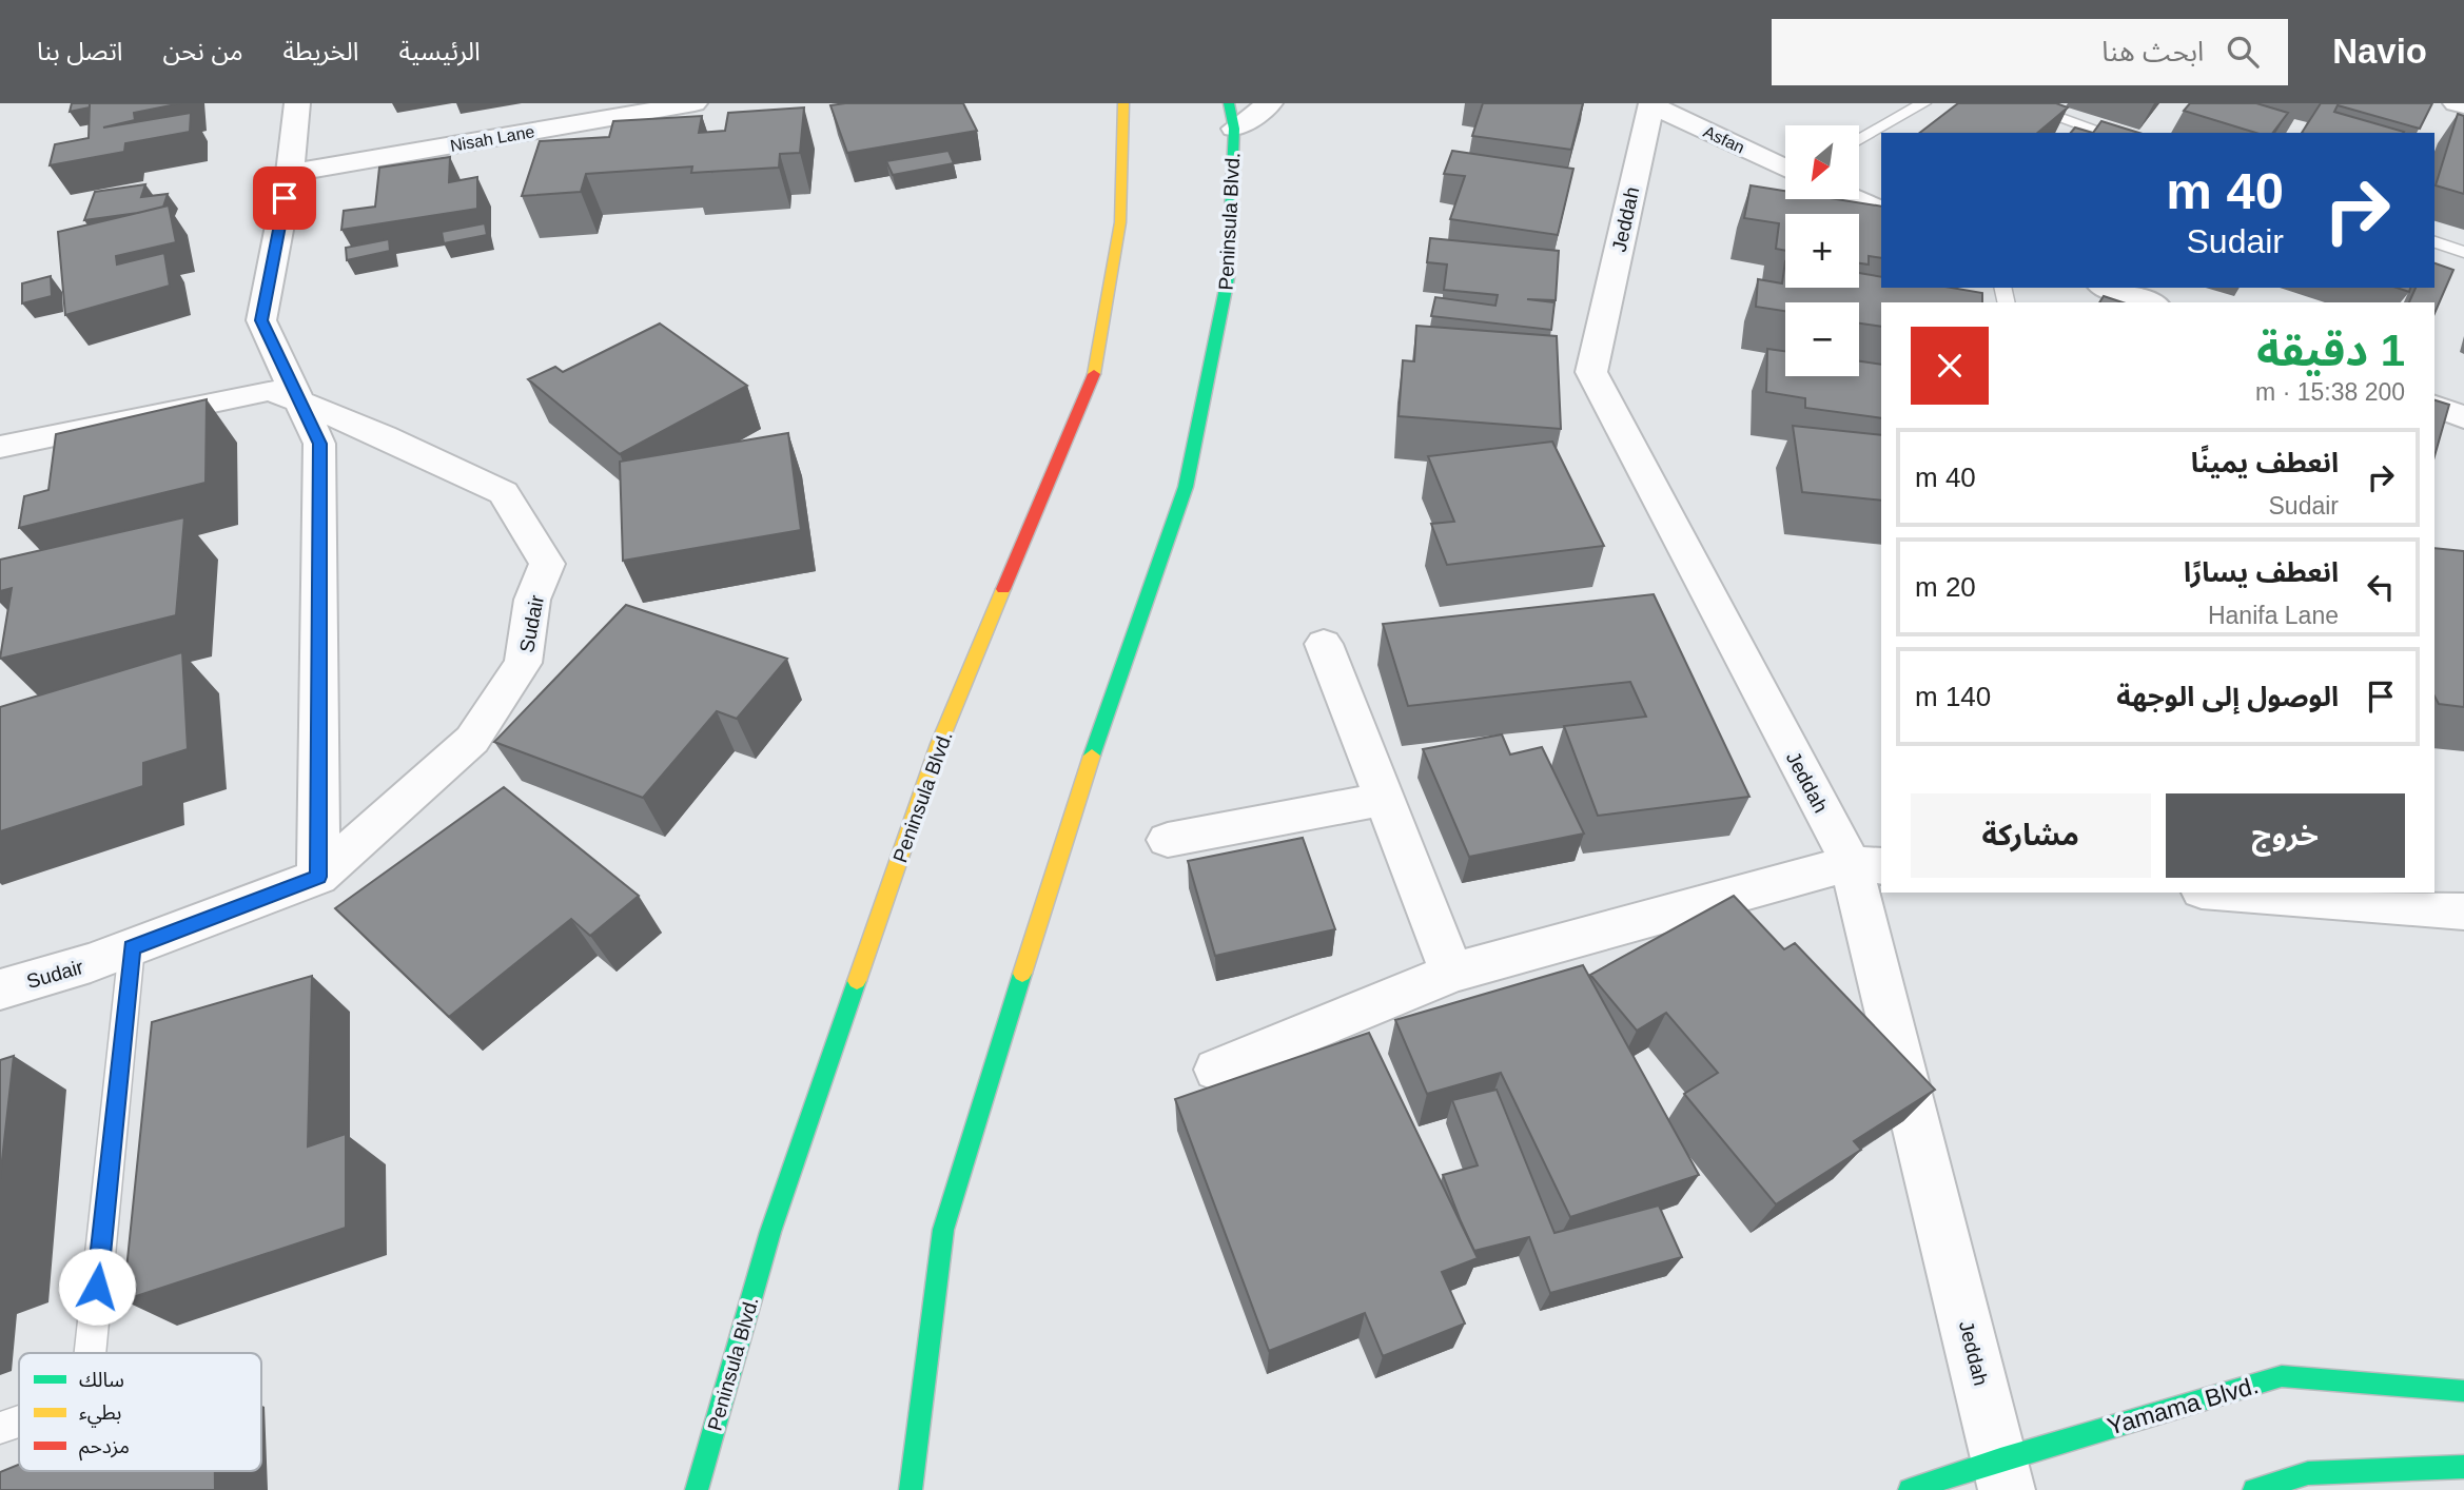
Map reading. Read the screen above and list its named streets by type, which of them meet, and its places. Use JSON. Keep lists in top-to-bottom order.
{
  "streets": {
    "main road": ["Peninsula Blvd.", "Yamama Blvd."],
    "street": [
      "Nisah Lane",
      "Asfan",
      "Jeddah",
      "Sudair"
    ]
  },
  "crossings": [
    ["Asfan", "Jeddah"],
    ["Jeddah", "Yamama Blvd."]
  ],
  "legend": ["سالك", "بطيء", "مزدحم"],
  "north": "bottom left",
  "page": {
    "header": "Navio",
    "search": "ابحث هنا",
    "nav": [
      "الرئيسية",
      "الخريطة",
      "من نحن",
      "اتصل بنا"
    ],
    "map_buttons": ["+", "−"],
    "turn": ["40 m", "Sudair"],
    "heading": ["1 دقيقة", "200 m · 15:38"],
    "list": [
      {
        "name": "انعطف يمينًا",
        "note": "Sudair",
        "value": "40 m"
      },
      {
        "name": "انعطف يسارًا",
        "note": "Hanifa Lane",
        "value": "20 m"
      },
      {
        "name": "الوصول إلى الوجهة",
        "value": "140 m"
      }
    ],
    "buttons": ["خروج", "مشاركة"]
  }
}
